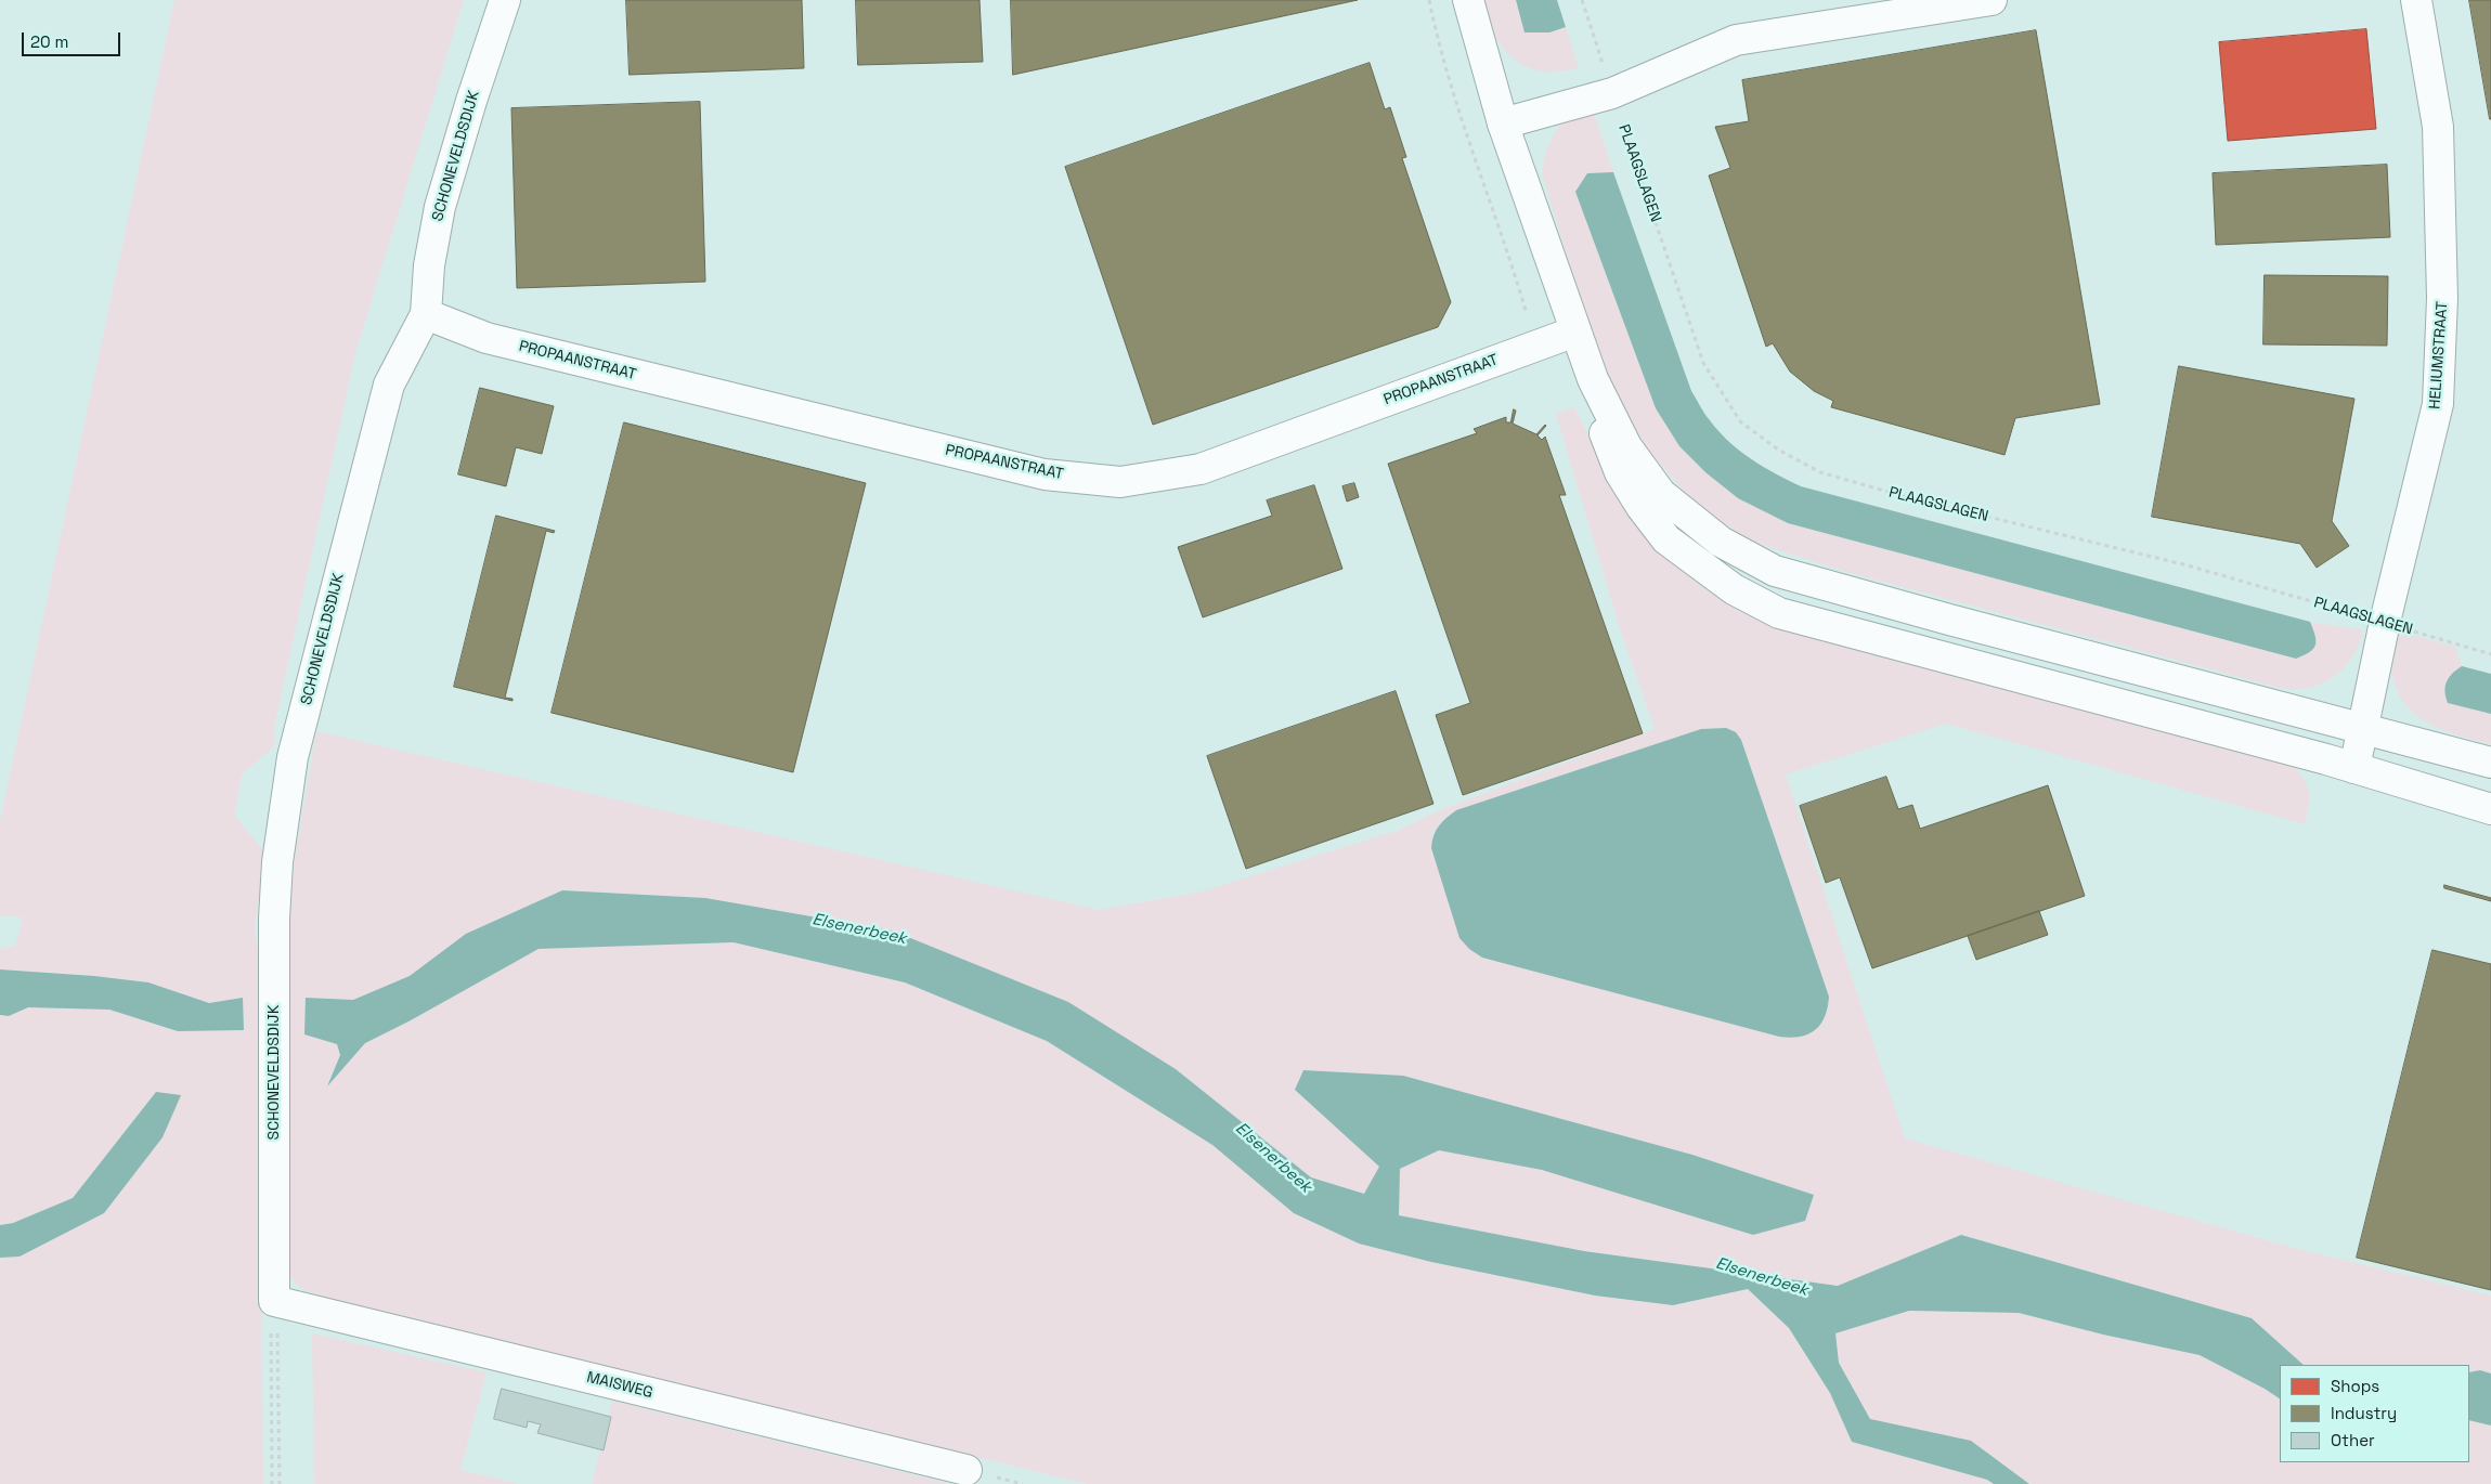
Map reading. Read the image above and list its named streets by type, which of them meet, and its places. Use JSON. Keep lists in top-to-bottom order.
{
  "streets": {
    "street": [
      "SCHONEVELDSDIJK",
      "HELIUMSTRAAT",
      "PROPAANSTRAAT",
      "MAISWEG"
    ],
    "path": ["PLAAGSLAGEN"]
  },
  "crossings": [
    ["SCHONEVELDSDIJK", "PROPAANSTRAAT"],
    ["SCHONEVELDSDIJK", "MAISWEG"],
    ["PLAAGSLAGEN", "HELIUMSTRAAT"]
  ],
  "water": ["Elsenerbeek"],
  "legend": ["Shops", "Industry", "Other"],
  "scale_bar": "20 m"
}
